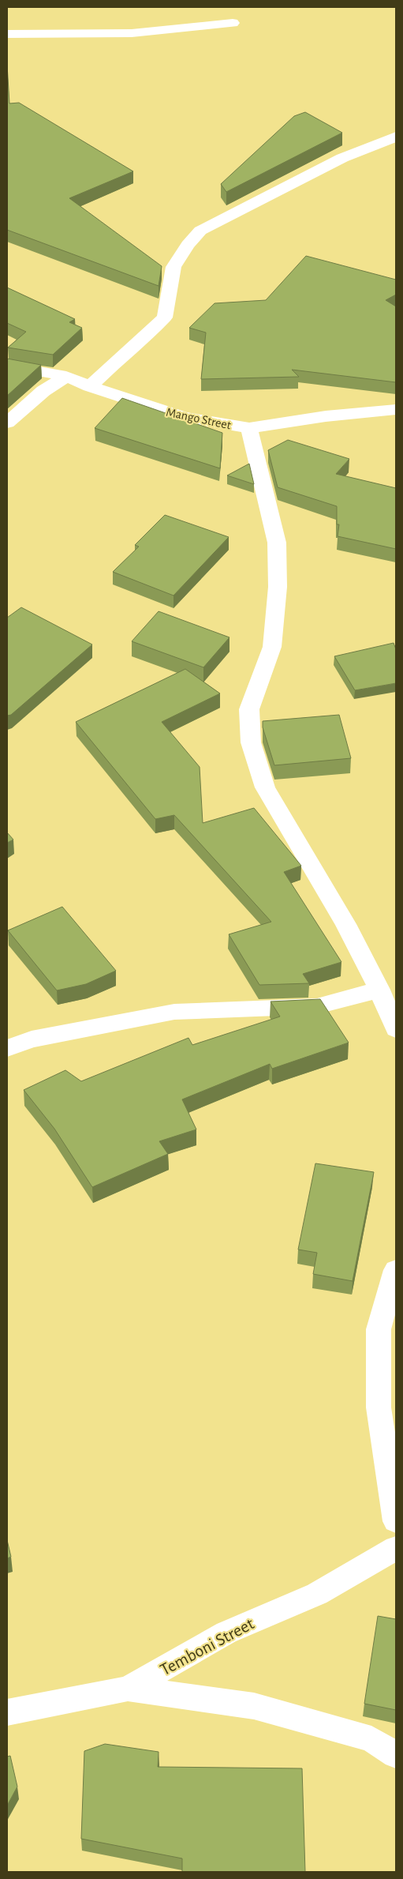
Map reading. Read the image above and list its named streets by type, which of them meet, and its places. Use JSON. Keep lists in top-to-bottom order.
{
  "streets": {
    "street": ["Mango Street", "Temboni Street"]
  }
}
